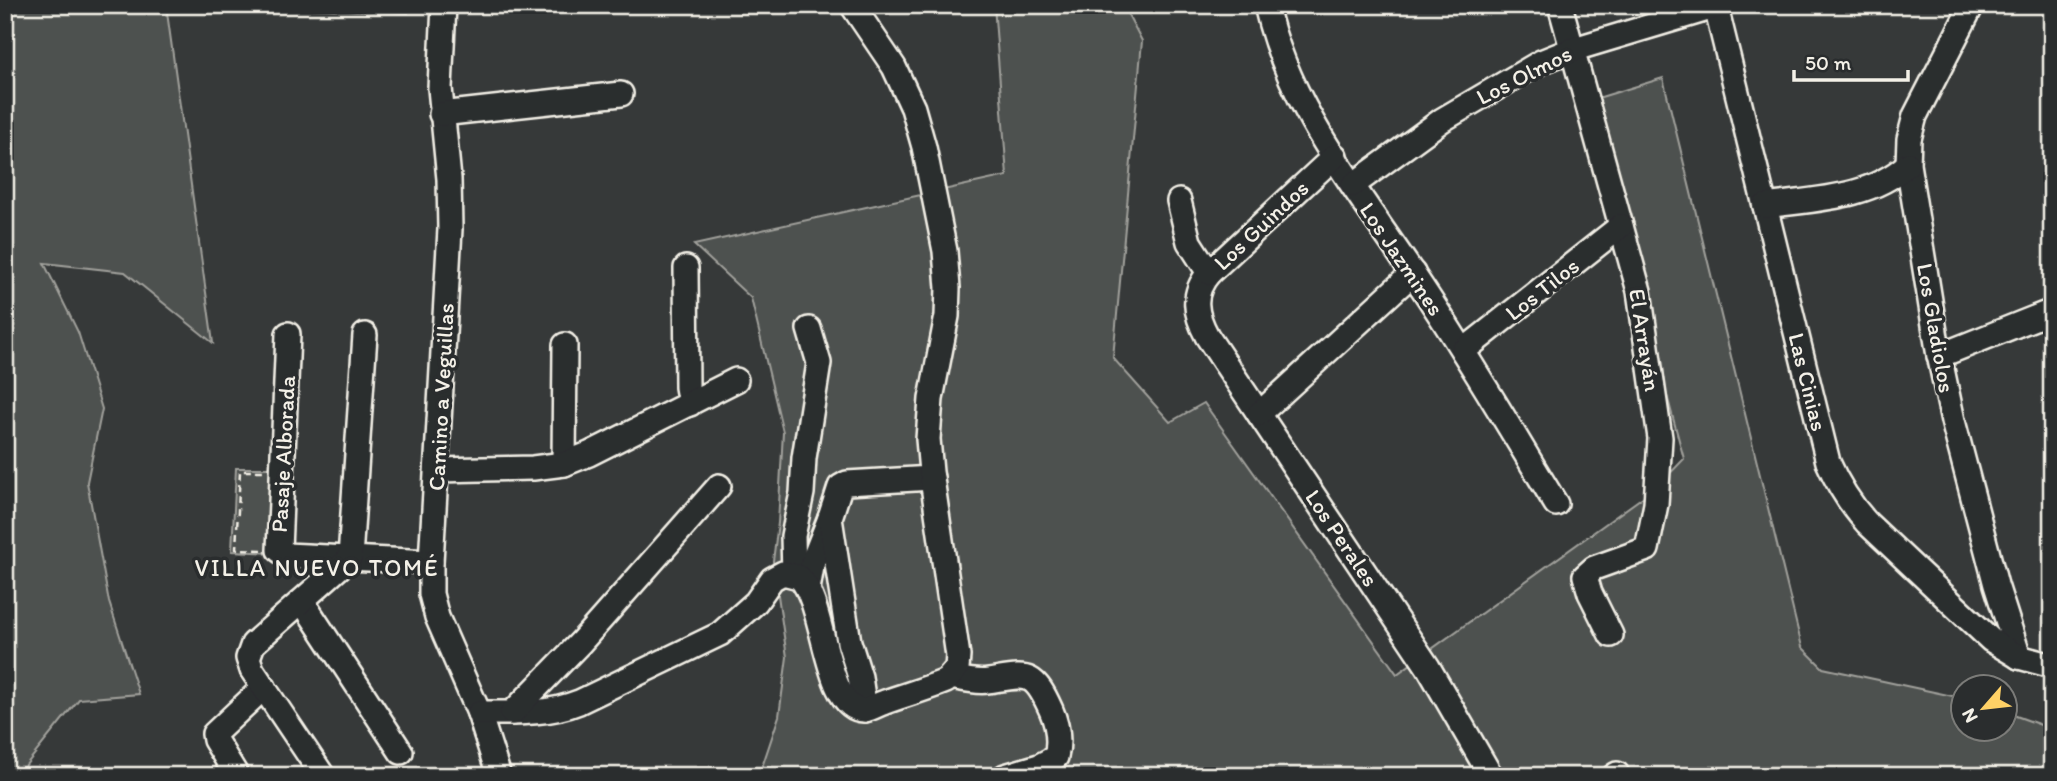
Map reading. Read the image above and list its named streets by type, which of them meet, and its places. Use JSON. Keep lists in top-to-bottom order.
{
  "streets": {
    "street": [
      "Los Olmos",
      "Los Guindos",
      "Los Jazmines",
      "Los Tilos",
      "Los Gladiolos",
      "El Arrayán",
      "Las Cinias",
      "Camino a Veguillas",
      "Pasaje Alborada",
      "Los Perales"
    ]
  },
  "crossings": [
    ["Los Olmos", "Los Jazmines"],
    ["Los Olmos", "El Arrayán"],
    ["Los Olmos", "Las Cinias"],
    ["Los Guindos", "Los Jazmines"],
    ["Los Guindos", "Los Perales"],
    ["Los Jazmines", "Los Tilos"],
    ["Los Tilos", "El Arrayán"],
    ["Los Gladiolos", "Las Cinias"]
  ],
  "districts": ["VILLA NUEVO TOMÉ"],
  "scale_bar": "50 m",
  "north": "bottom left"
}
